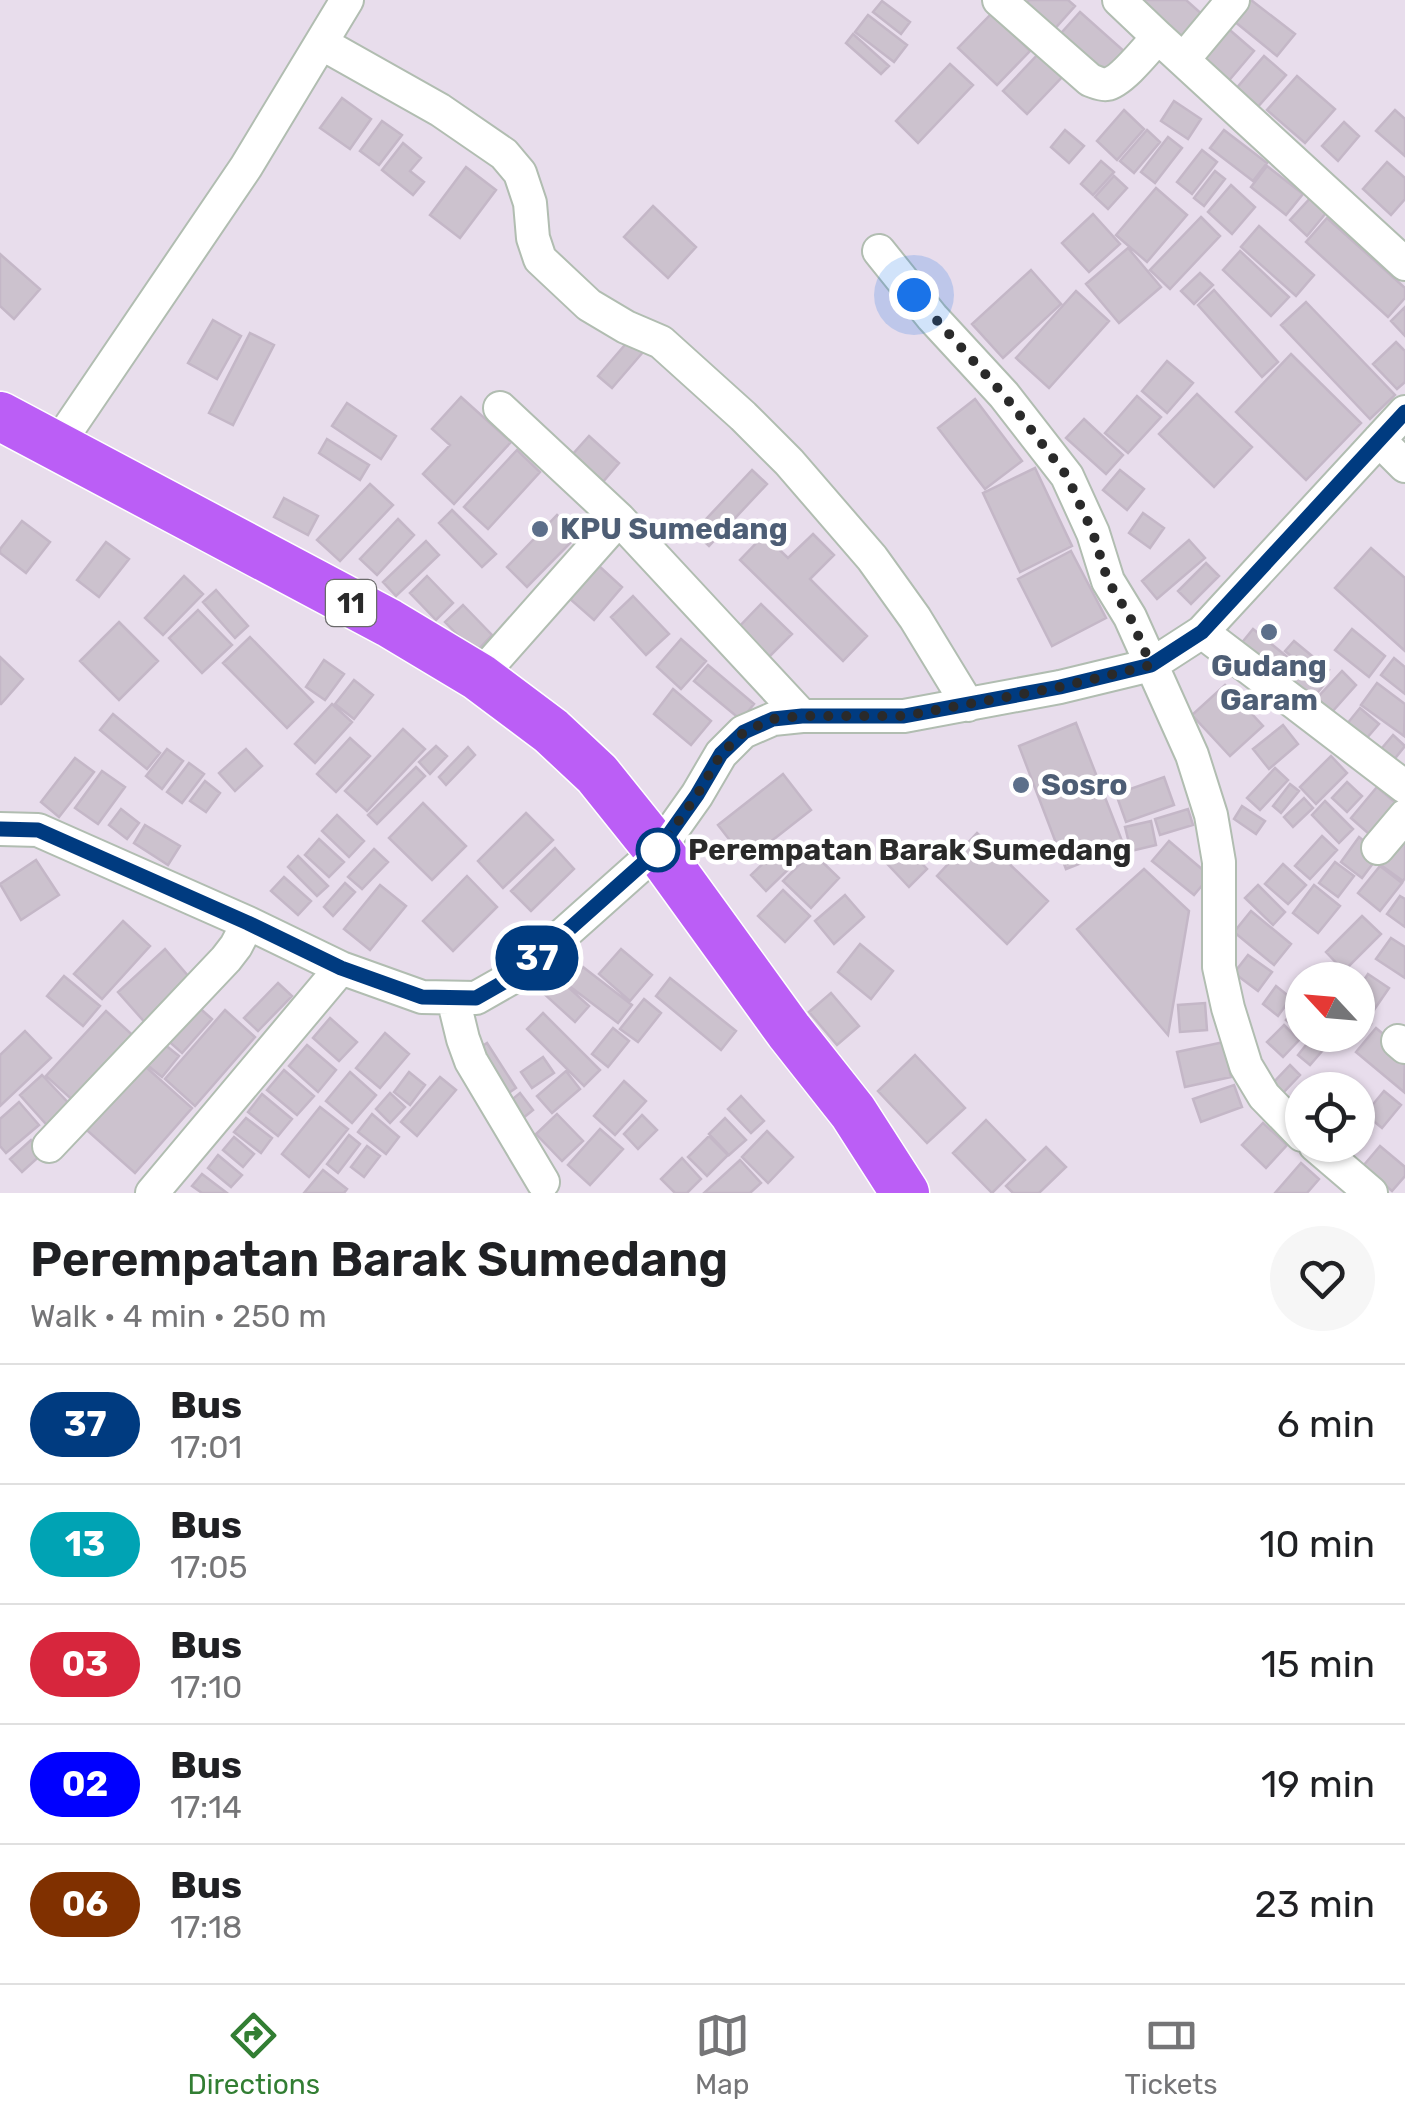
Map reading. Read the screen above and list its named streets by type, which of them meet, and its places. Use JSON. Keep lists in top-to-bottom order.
{
  "streets": {
    "highway": ["11"]
  },
  "places": [
    "KPU Sumedang",
    "Gudang Garam",
    "Sosro",
    "Perempatan Barak Sumedang"
  ],
  "lines": ["bus line 37"],
  "north": "top left",
  "page": {
    "on_map": "37",
    "heading": ["Perempatan Barak Sumedang", "Walk · 4 min · 250 m"],
    "list": [
      {
        "mark": "37",
        "name": "Bus",
        "note": "17:01",
        "value": "6 min"
      },
      {
        "mark": "13",
        "name": "Bus",
        "note": "17:05",
        "value": "10 min"
      },
      {
        "mark": "03",
        "name": "Bus",
        "note": "17:10",
        "value": "15 min"
      },
      {
        "mark": "02",
        "name": "Bus",
        "note": "17:14",
        "value": "19 min"
      },
      {
        "mark": "06",
        "name": "Bus",
        "note": "17:18",
        "value": "23 min"
      }
    ],
    "tabs": ["Directions", "Map", "Tickets"]
  }
}
